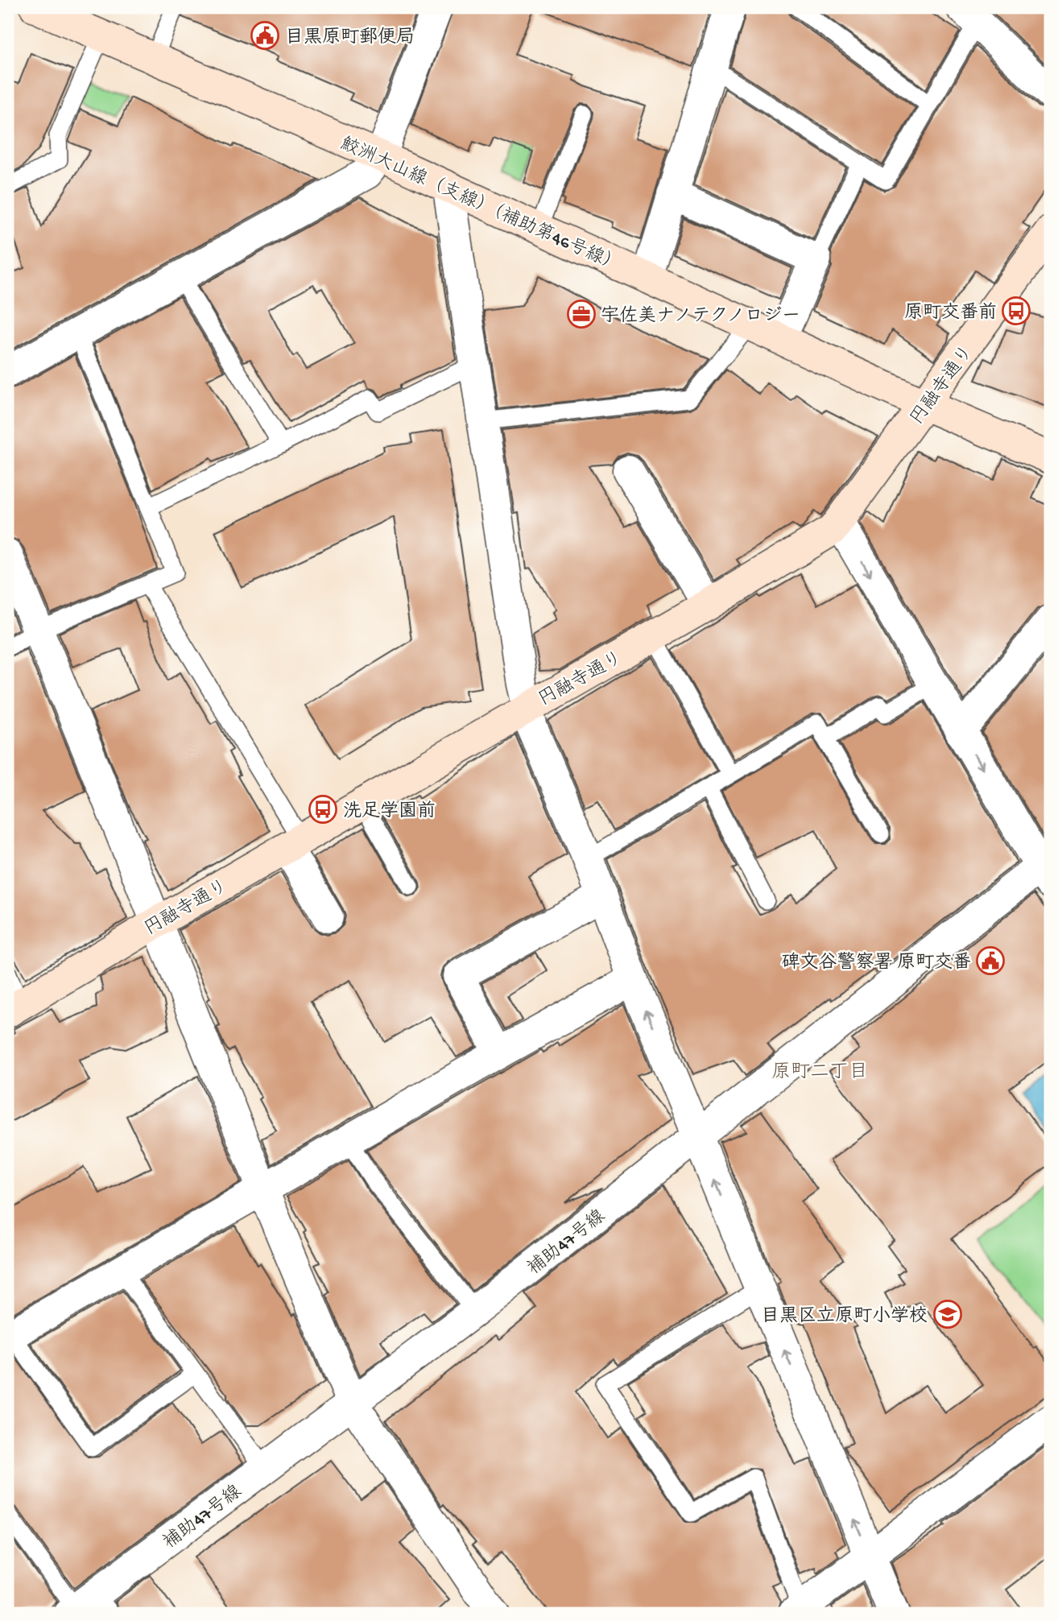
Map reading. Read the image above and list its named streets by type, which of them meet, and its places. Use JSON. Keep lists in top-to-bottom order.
{
  "streets": {
    "street": ["鮫洲大山線（支線）（補助第46号線）", "円融寺通り", "補助47号線"]
  },
  "crossings": [
    ["鮫洲大山線（支線）（補助第46号線）", "円融寺通り"]
  ],
  "districts": ["原町二丁目"],
  "places": {
    "public building": ["目黒原町郵便局", "碑文谷警察署 原町交番"],
    "bus stop": ["原町交番前", "洗足学園前"],
    "office": ["宇佐美ナノテクノロジー"],
    "school or university": ["目黒区立原町小学校"]
  }
}
